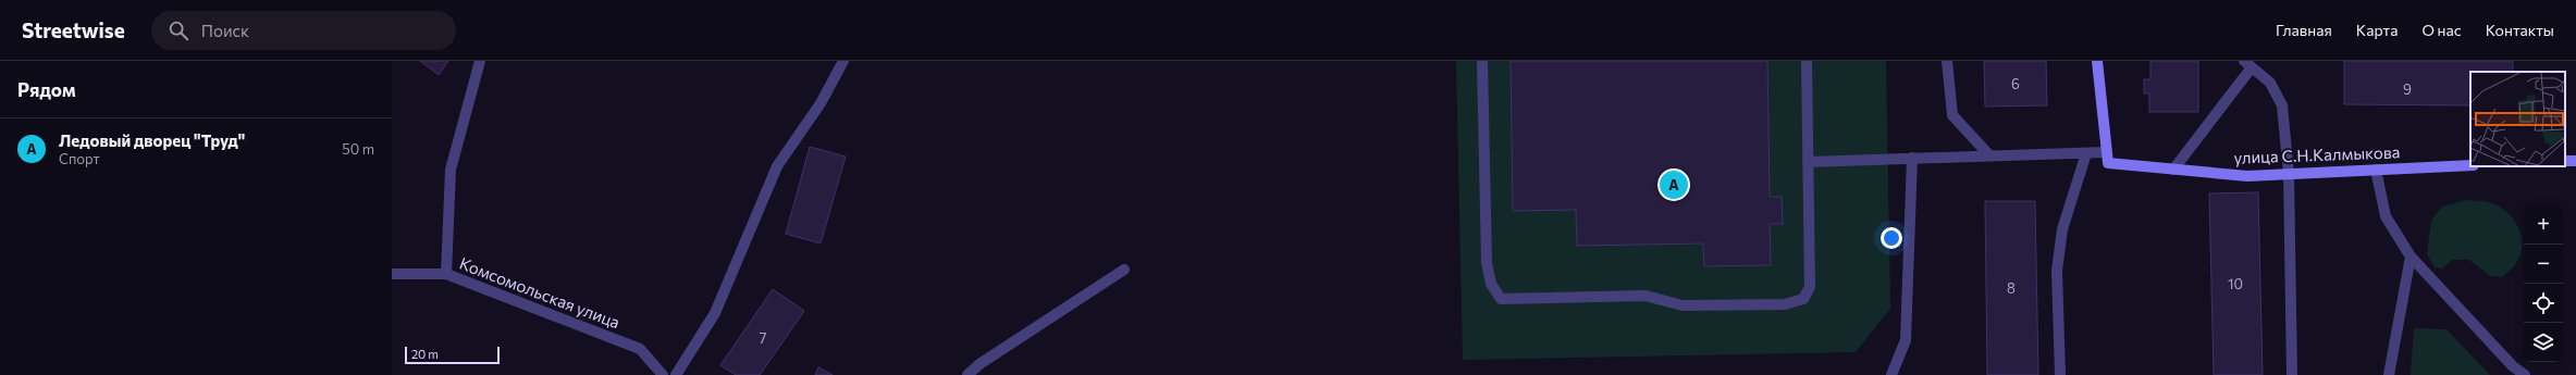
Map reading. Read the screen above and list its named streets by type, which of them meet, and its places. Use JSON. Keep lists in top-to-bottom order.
{
  "streets": {
    "street": ["улица С.Н.Калмыкова", "Комсомольская улица"]
  },
  "house_numbers": [
    "6",
    "9",
    "10",
    "8",
    "7"
  ],
  "scale_bar": "20 m",
  "page": {
    "header": "Streetwise",
    "search": "Поиск",
    "nav": [
      "Главная",
      "Карта",
      "О нас",
      "Контакты"
    ],
    "heading": "Рядом",
    "list": [
      {
        "mark": "A",
        "name": "Ледовый дворец \"Труд\"",
        "note": "Спорт",
        "value": "50 m"
      }
    ],
    "pins": "A",
    "map_buttons": ["+", "−"],
    "scale": "20 m"
  }
}
